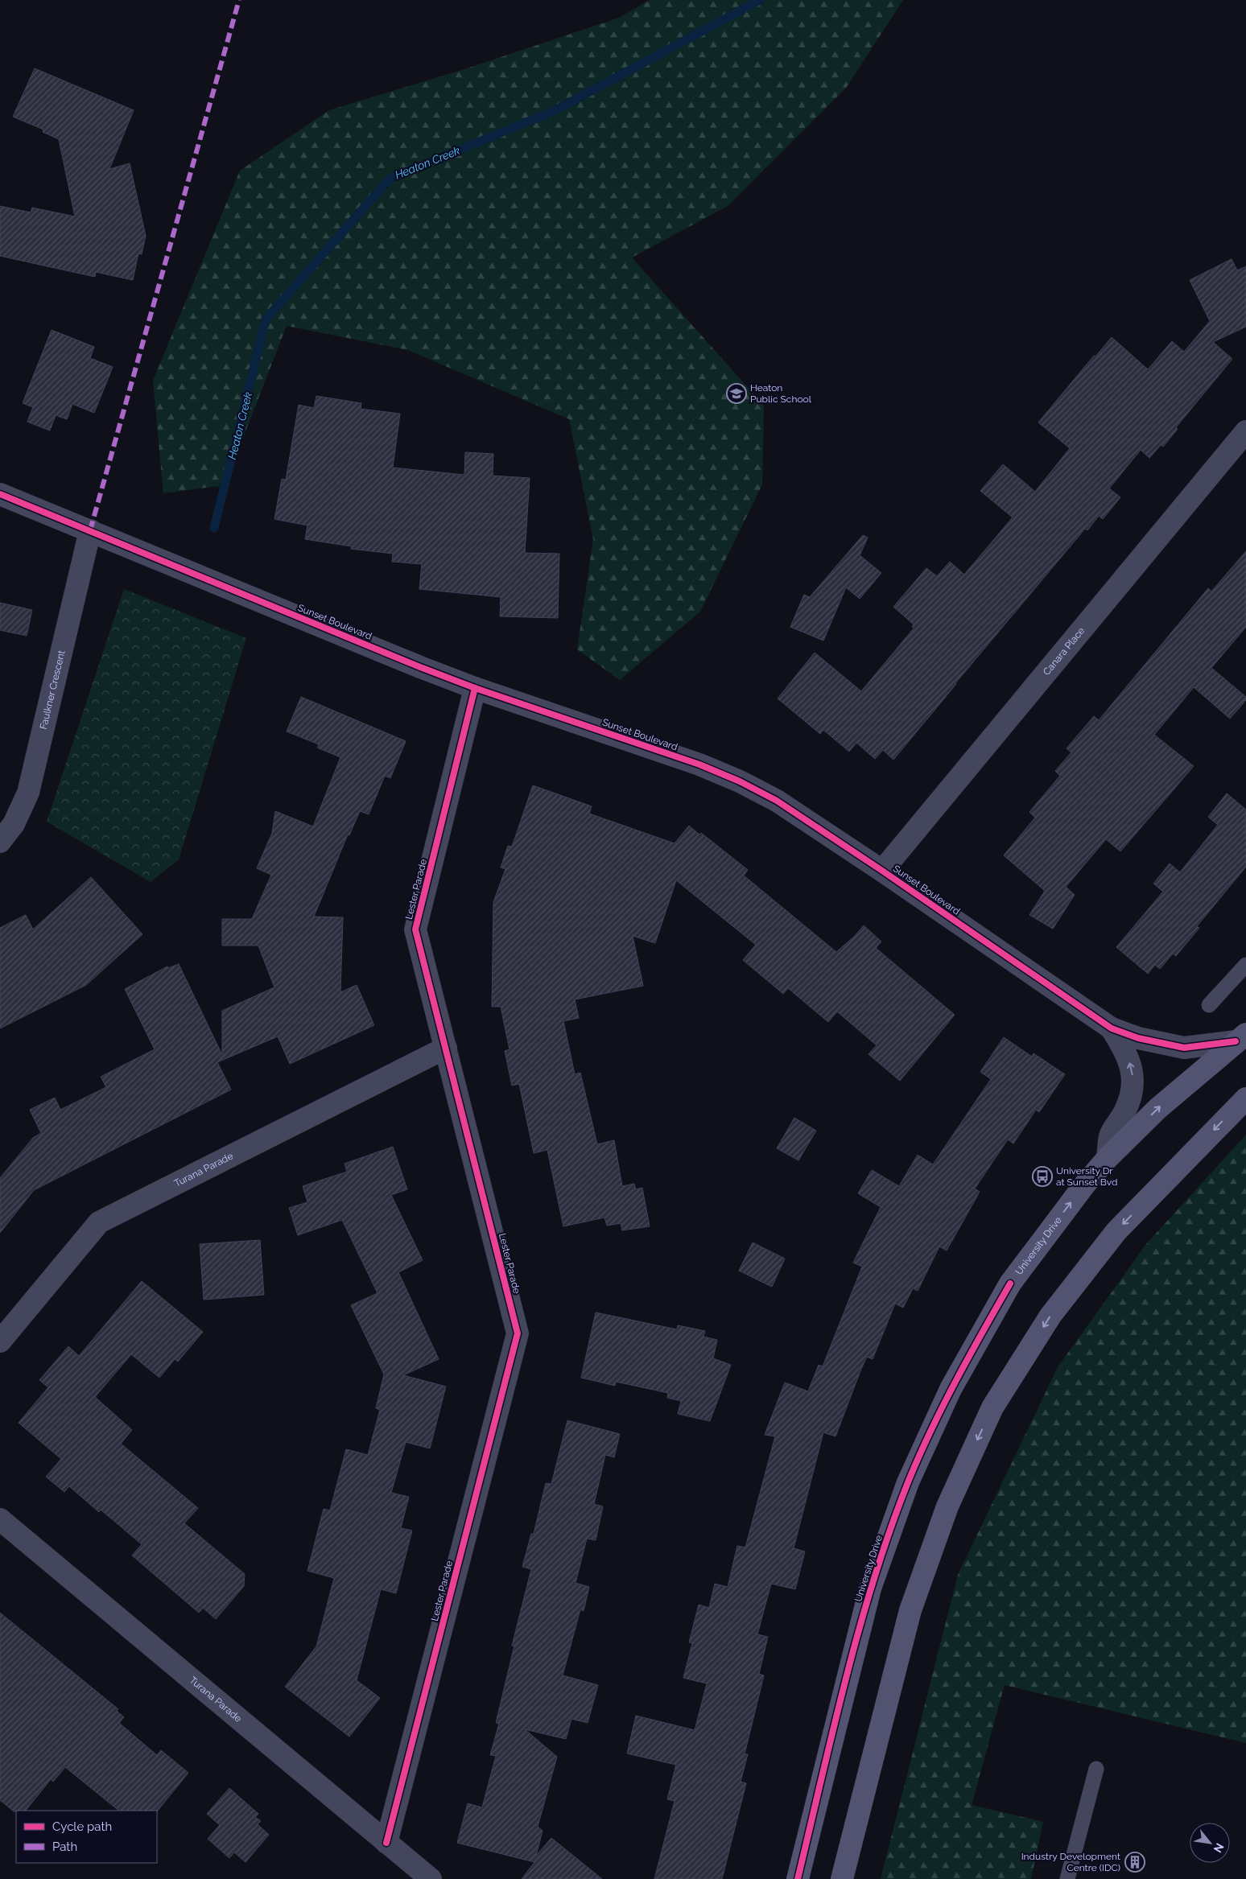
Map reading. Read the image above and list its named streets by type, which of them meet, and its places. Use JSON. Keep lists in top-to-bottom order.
{
  "streets": {
    "main road": ["University Drive"],
    "street": [
      "Sunset Boulevard",
      "Canara Place",
      "Faulkner Crescent",
      "Lester Parade",
      "Turana Parade"
    ]
  },
  "crossings": [
    ["Sunset Boulevard", "Canara Place"],
    ["Sunset Boulevard", "Faulkner Crescent"],
    ["Sunset Boulevard", "Lester Parade"],
    ["Sunset Boulevard", "University Drive"],
    ["Lester Parade", "Turana Parade"]
  ],
  "water": ["Heaton Creek"],
  "places": {
    "school or university": ["Heaton Public School"],
    "bus stop": ["University Dr at Sunset Bvd"],
    "building": ["Industry Development Centre (IDC)"]
  },
  "legend": ["Cycle path", "Path"],
  "north": "bottom right"
}
